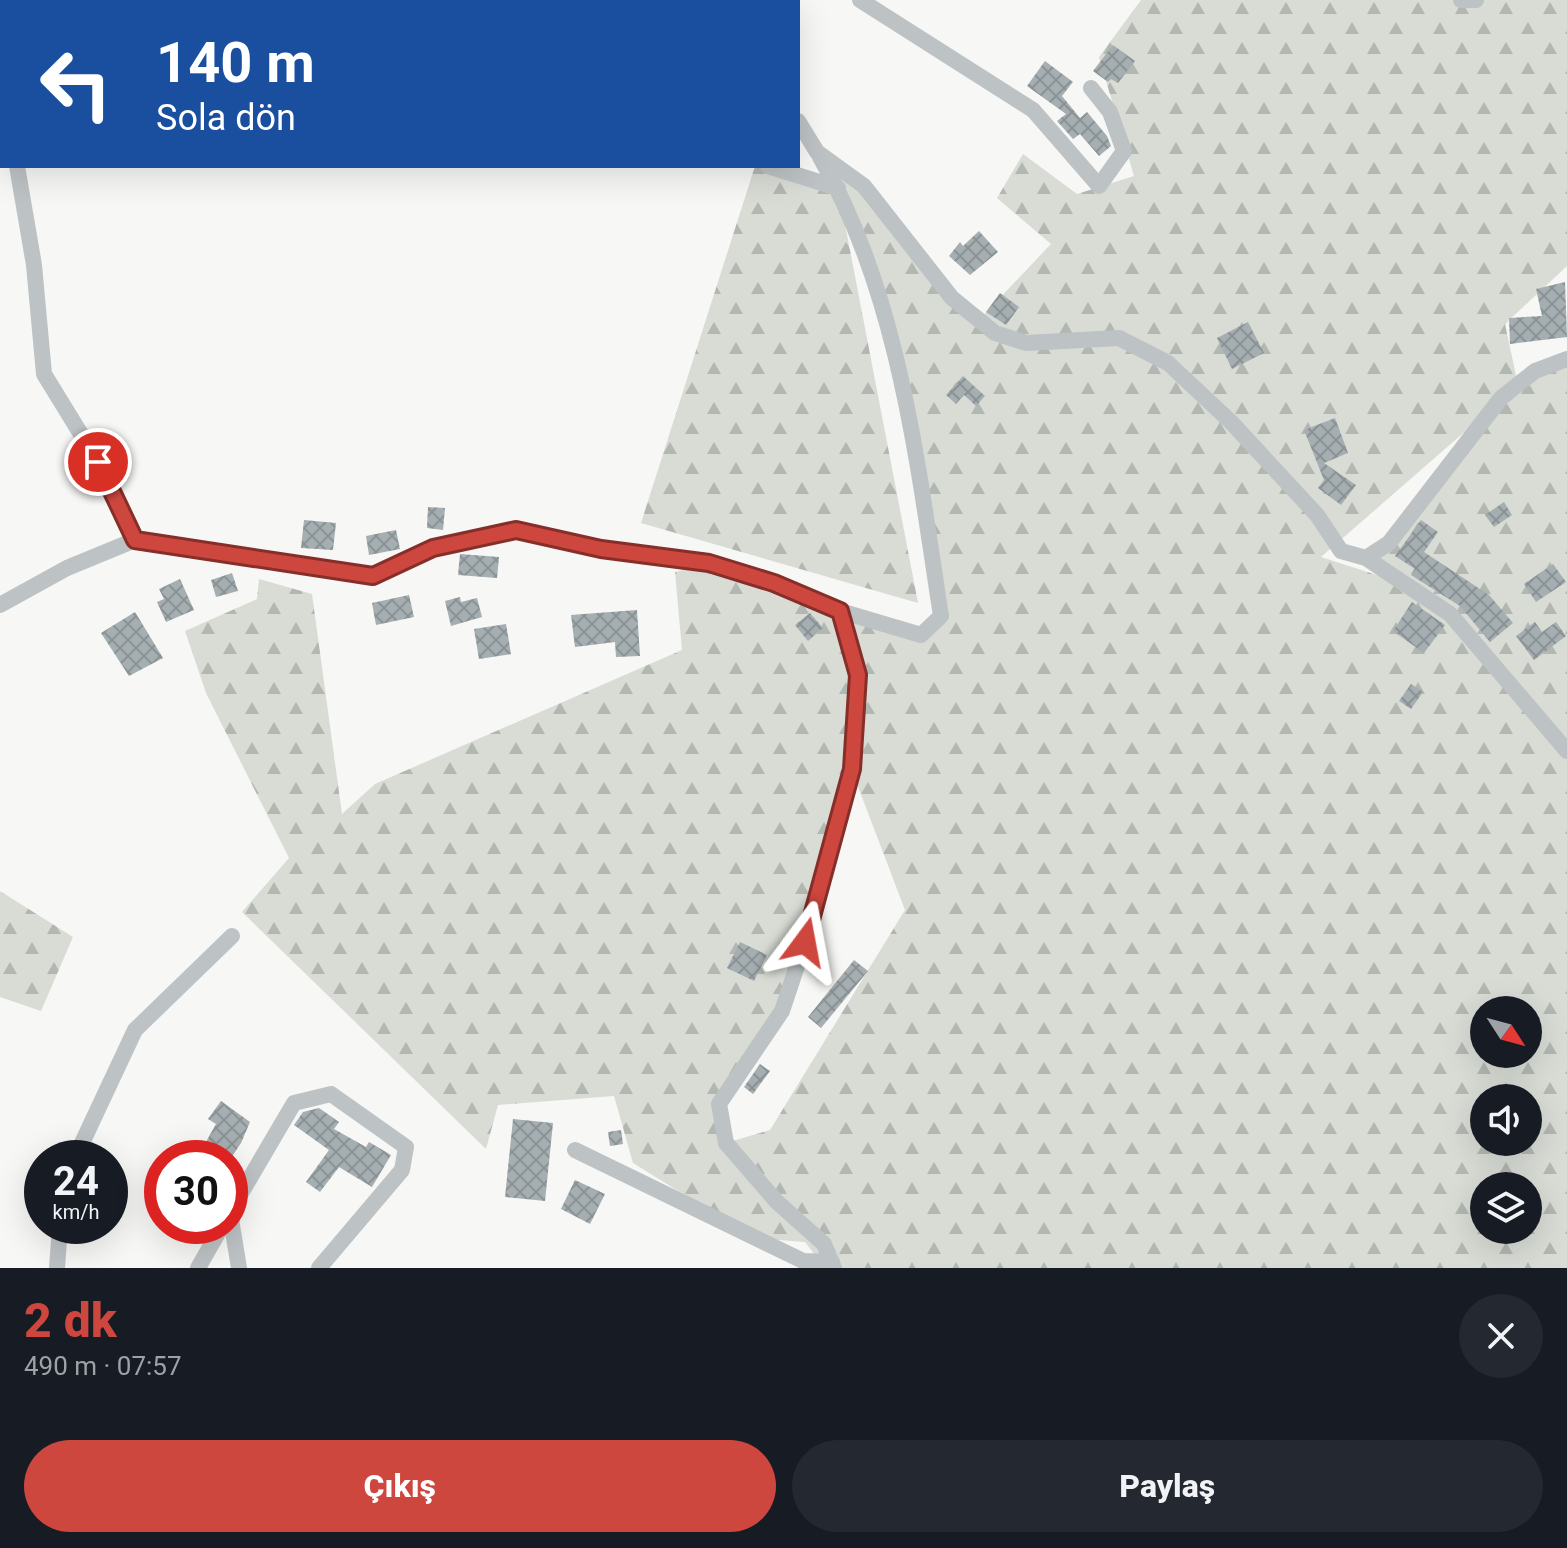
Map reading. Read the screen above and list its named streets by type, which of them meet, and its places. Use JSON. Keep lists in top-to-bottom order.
{
  "north": "bottom right",
  "page": {
    "turn": ["140 m", "Sola dön"],
    "speed": "24 km/h",
    "limit": "30",
    "heading": ["2 dk", "490 m · 07:57"],
    "buttons": ["Çıkış", "Paylaş"]
  }
}
